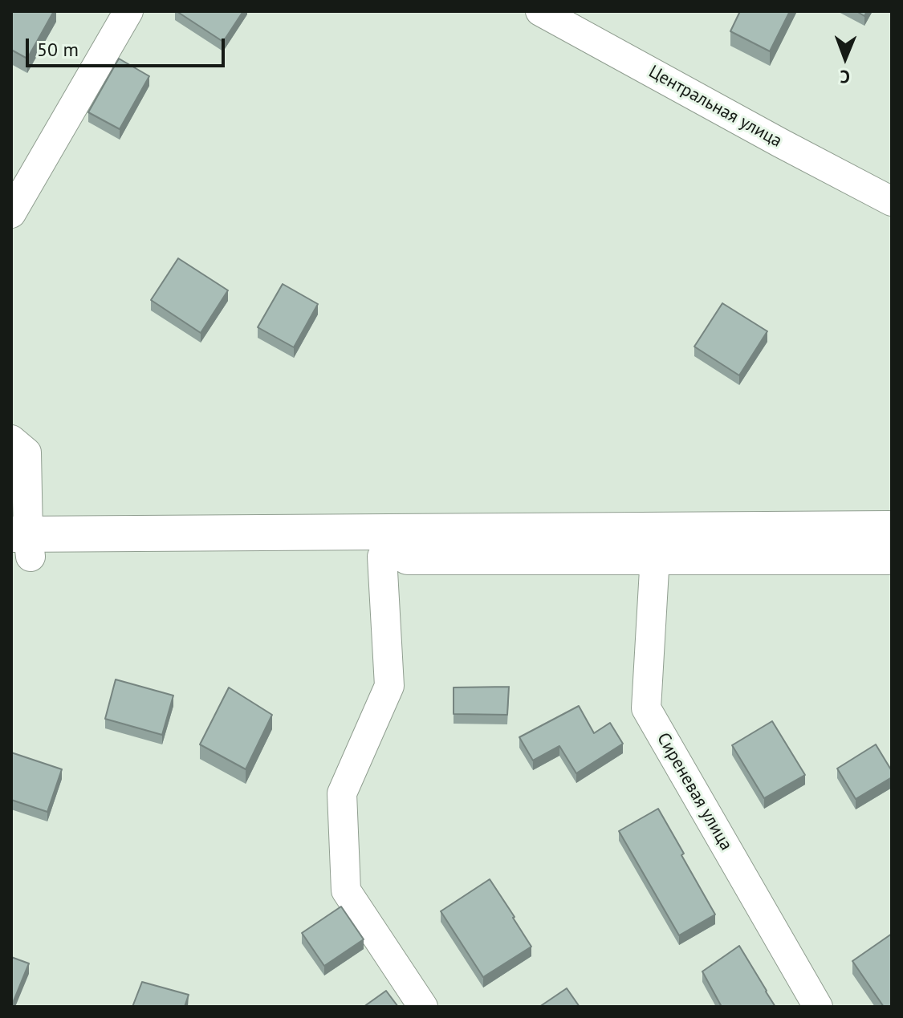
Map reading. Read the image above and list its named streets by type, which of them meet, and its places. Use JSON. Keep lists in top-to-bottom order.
{
  "streets": {
    "street": ["Центральная улица", "Сиреневая улица"]
  },
  "scale_bar": "50 m",
  "north": "bottom"
}
